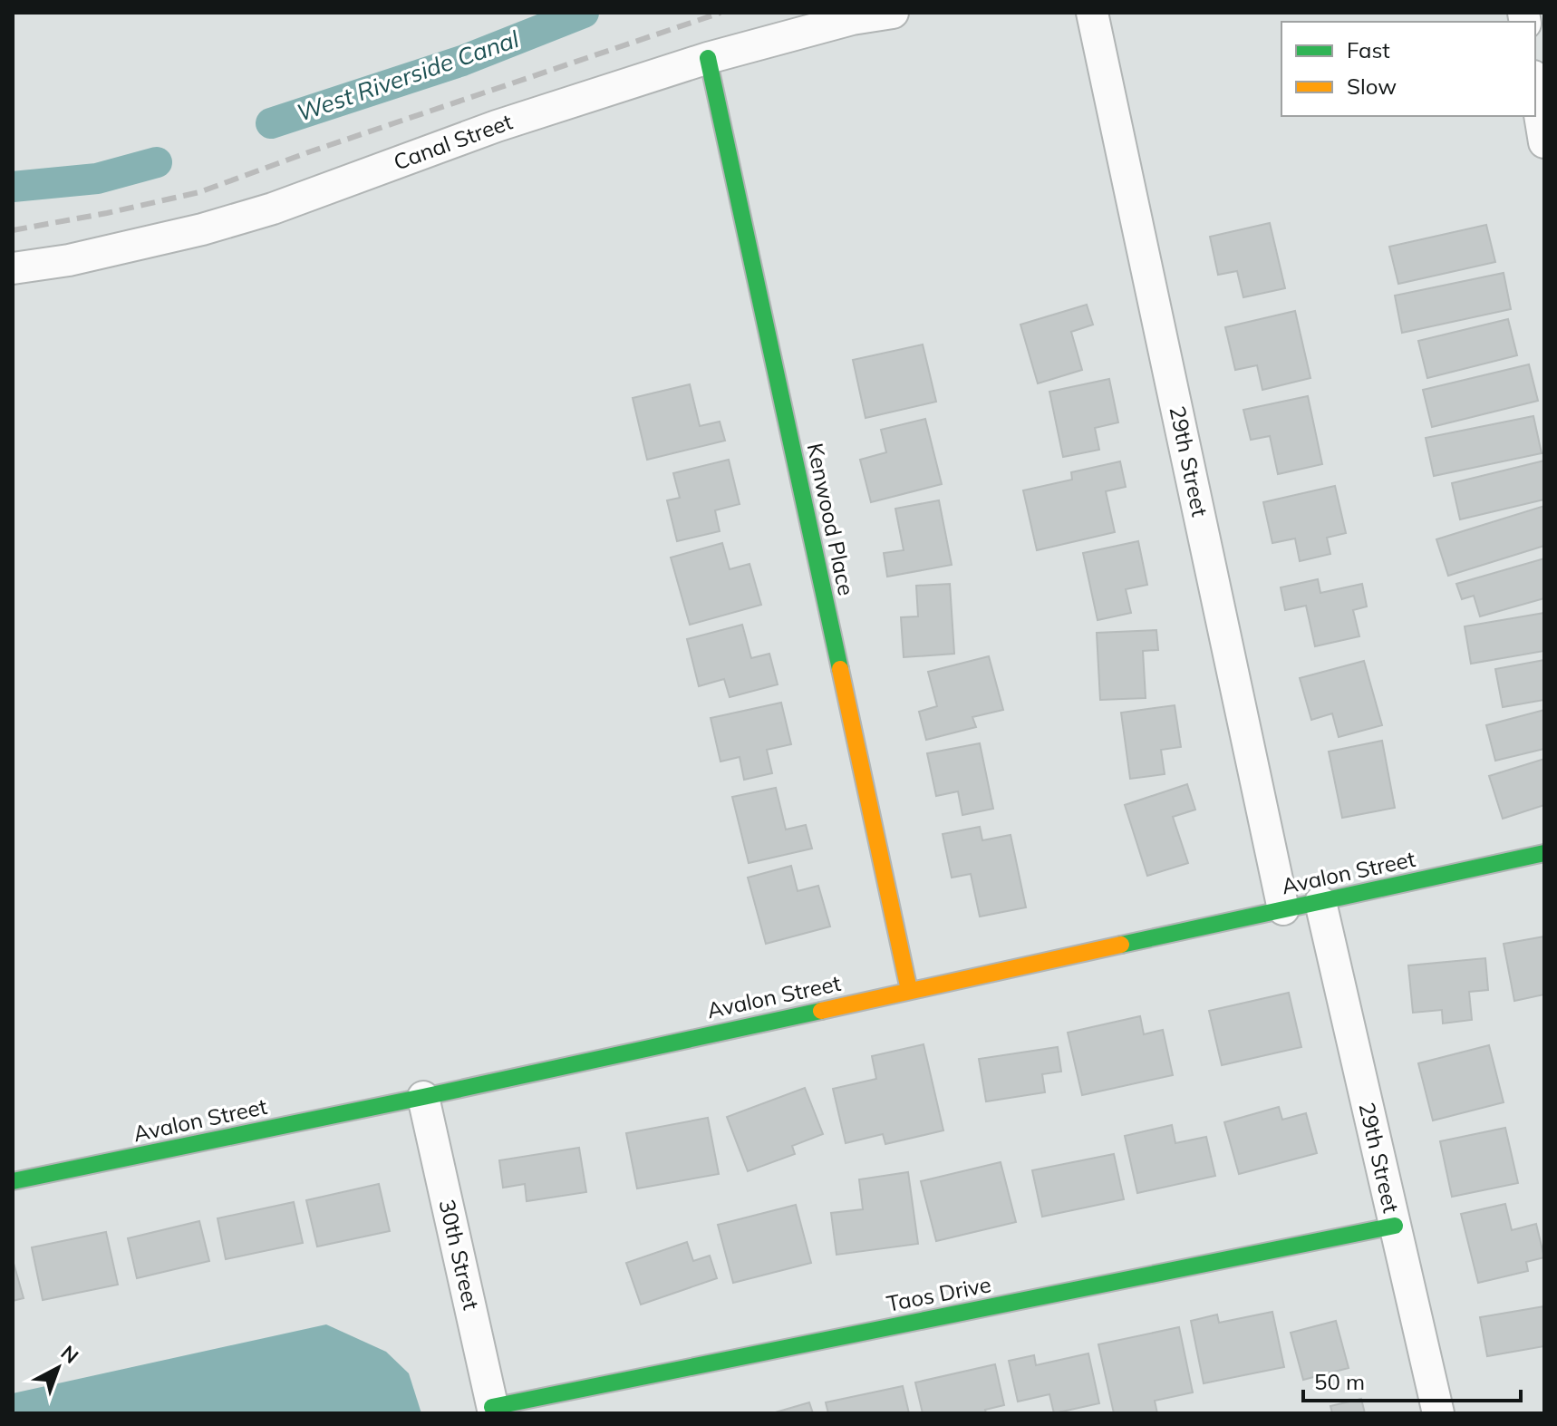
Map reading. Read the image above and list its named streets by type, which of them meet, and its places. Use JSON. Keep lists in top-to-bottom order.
{
  "streets": {
    "street": [
      "Canal Street",
      "29th Street",
      "Kenwood Place",
      "Avalon Street",
      "30th Street",
      "Taos Drive"
    ]
  },
  "crossings": [
    ["Canal Street", "Kenwood Place"],
    ["29th Street", "Avalon Street"],
    ["29th Street", "Taos Drive"],
    ["Kenwood Place", "Avalon Street"],
    ["Avalon Street", "30th Street"],
    ["30th Street", "Taos Drive"]
  ],
  "water": ["West Riverside Canal"],
  "legend": ["Fast", "Slow"],
  "scale_bar": "50 m",
  "north": "top right"
}
